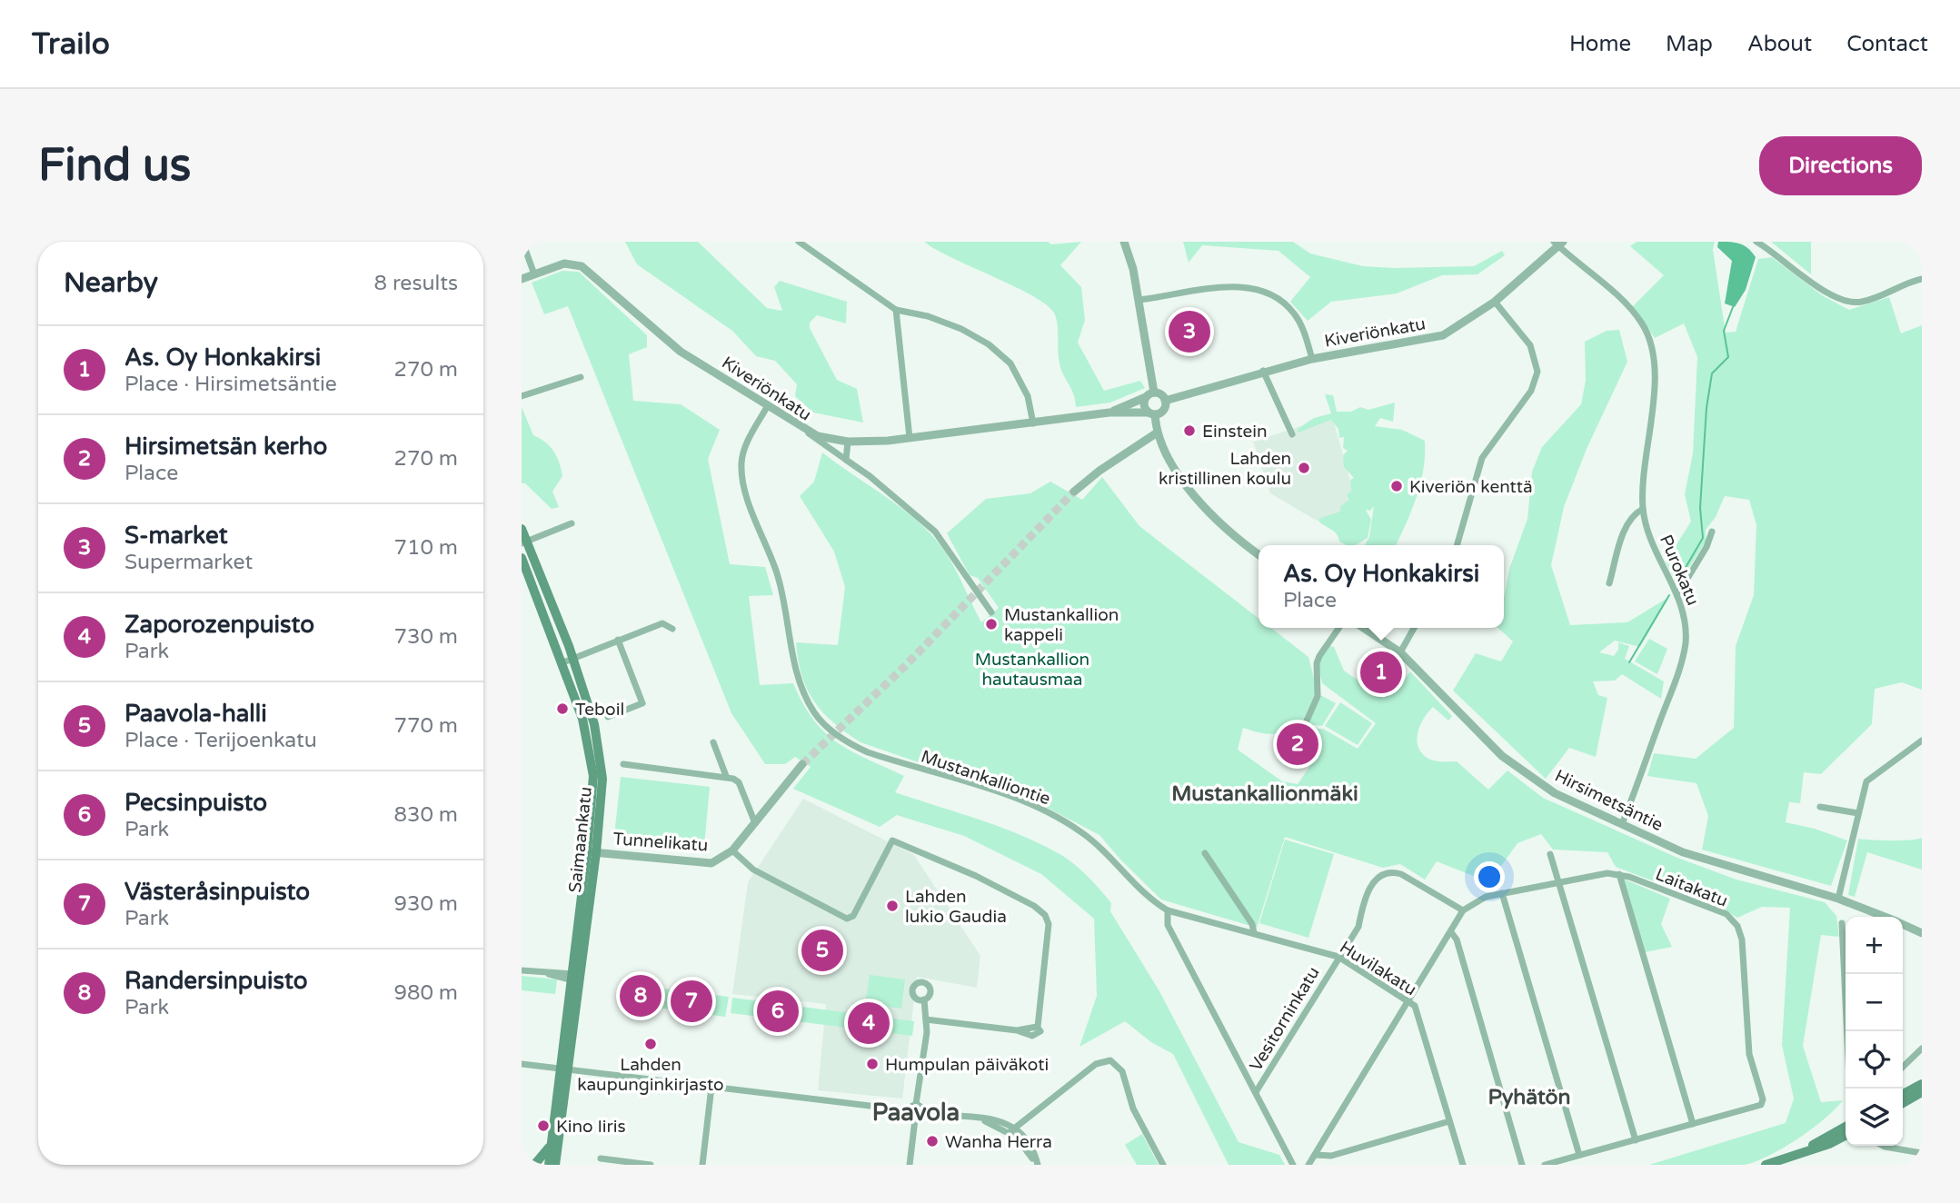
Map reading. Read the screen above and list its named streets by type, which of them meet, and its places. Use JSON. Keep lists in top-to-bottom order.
{
  "streets": {
    "main road": ["Saimaankatu"],
    "street": [
      "Kiveriönkatu",
      "Purokatu",
      "Mustankalliontie",
      "Hirsimetsäntie",
      "Tunnelikatu",
      "Laitakatu",
      "Huvilakatu",
      "Vesitorninkatu"
    ]
  },
  "crossings": [
    ["Kiveriönkatu", "Purokatu"],
    ["Kiveriönkatu", "Mustankalliontie"],
    ["Purokatu", "Hirsimetsäntie"],
    ["Mustankalliontie", "Huvilakatu"],
    ["Saimaankatu", "Tunnelikatu"],
    ["Laitakatu", "Vesitorninkatu"],
    ["Huvilakatu", "Vesitorninkatu"]
  ],
  "districts": ["Mustankallionmäki", "Pyhätön", "Paavola"],
  "parks": ["Mustankallion hautausmaa"],
  "places": [
    "Einstein",
    "Lahden kristillinen koulu",
    "Kiveriön kenttä",
    "Mustankallion kappeli",
    "Teboil",
    "Lahden lukio Gaudia",
    "Lahden kaupunginkirjasto",
    "Humpulan päiväkoti",
    "Kino Iiris",
    "Wanha Herra"
  ],
  "page": {
    "header": "Trailo",
    "nav": [
      "Home",
      "Map",
      "About",
      "Contact"
    ],
    "buttons": "Directions",
    "title": "Find us",
    "heading": ["Nearby", "8 results"],
    "pins": [
      "3",
      "1",
      "2",
      "5",
      "8",
      "7",
      "6",
      "4"
    ],
    "list": [
      {
        "mark": "1",
        "name": "As. Oy Honkakirsi",
        "note": "Place · Hirsimetsäntie",
        "value": "270 m"
      },
      {
        "mark": "2",
        "name": "Hirsimetsän kerho",
        "note": "Place",
        "value": "270 m"
      },
      {
        "mark": "3",
        "name": "S-market",
        "note": "Supermarket",
        "value": "710 m"
      },
      {
        "mark": "4",
        "name": "Zaporozenpuisto",
        "note": "Park",
        "value": "730 m"
      },
      {
        "mark": "5",
        "name": "Paavola-halli",
        "note": "Place · Terijoenkatu",
        "value": "770 m"
      },
      {
        "mark": "6",
        "name": "Pecsinpuisto",
        "note": "Park",
        "value": "830 m"
      },
      {
        "mark": "7",
        "name": "Västeråsinpuisto",
        "note": "Park",
        "value": "930 m"
      },
      {
        "mark": "8",
        "name": "Randersinpuisto",
        "note": "Park",
        "value": "980 m"
      }
    ],
    "popup": ["As. Oy Honkakirsi", "Place"],
    "map_buttons": ["+", "−"]
  }
}
